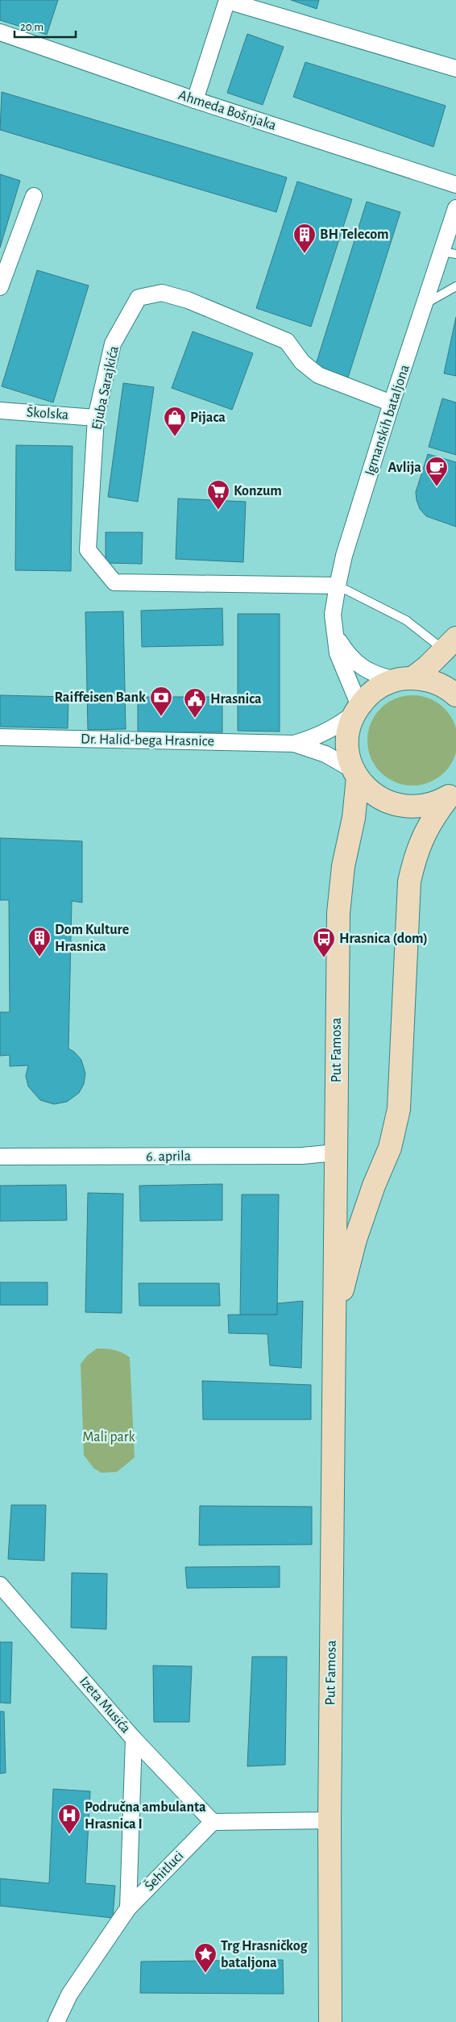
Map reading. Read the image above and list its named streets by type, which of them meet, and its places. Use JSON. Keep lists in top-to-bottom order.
{
  "streets": {
    "main road": ["Put Famosa"],
    "street": [
      "Ahmeda Bošnjaka",
      "Ejuba Sarajkića",
      "Školska",
      "Igmanskih bataljona",
      "Dr. Halid-bega Hrasnice",
      "6. aprila",
      "Izeta Musića",
      "Šehitluci"
    ]
  },
  "crossings": [
    ["Ejuba Sarajkića", "Školska"],
    ["Ejuba Sarajkića", "Igmanskih bataljona"],
    ["Put Famosa", "6. aprila"],
    ["Izeta Musića", "Šehitluci"]
  ],
  "parks": ["Mali park"],
  "places": {
    "building": ["BH Telecom", "Dom Kulture Hrasnica"],
    "shop": ["Pijaca"],
    "cafe": ["Avlija"],
    "supermarket": ["Konzum"],
    "bank": ["Raiffeisen Bank"],
    "public building": ["Hrasnica"],
    "bus stop": ["Hrasnica (dom)"],
    "hospital": ["Područna ambulanta Hrasnica I"],
    "place": ["Trg Hrasničkog bataljona"]
  },
  "scale_bar": "20 m"
}
